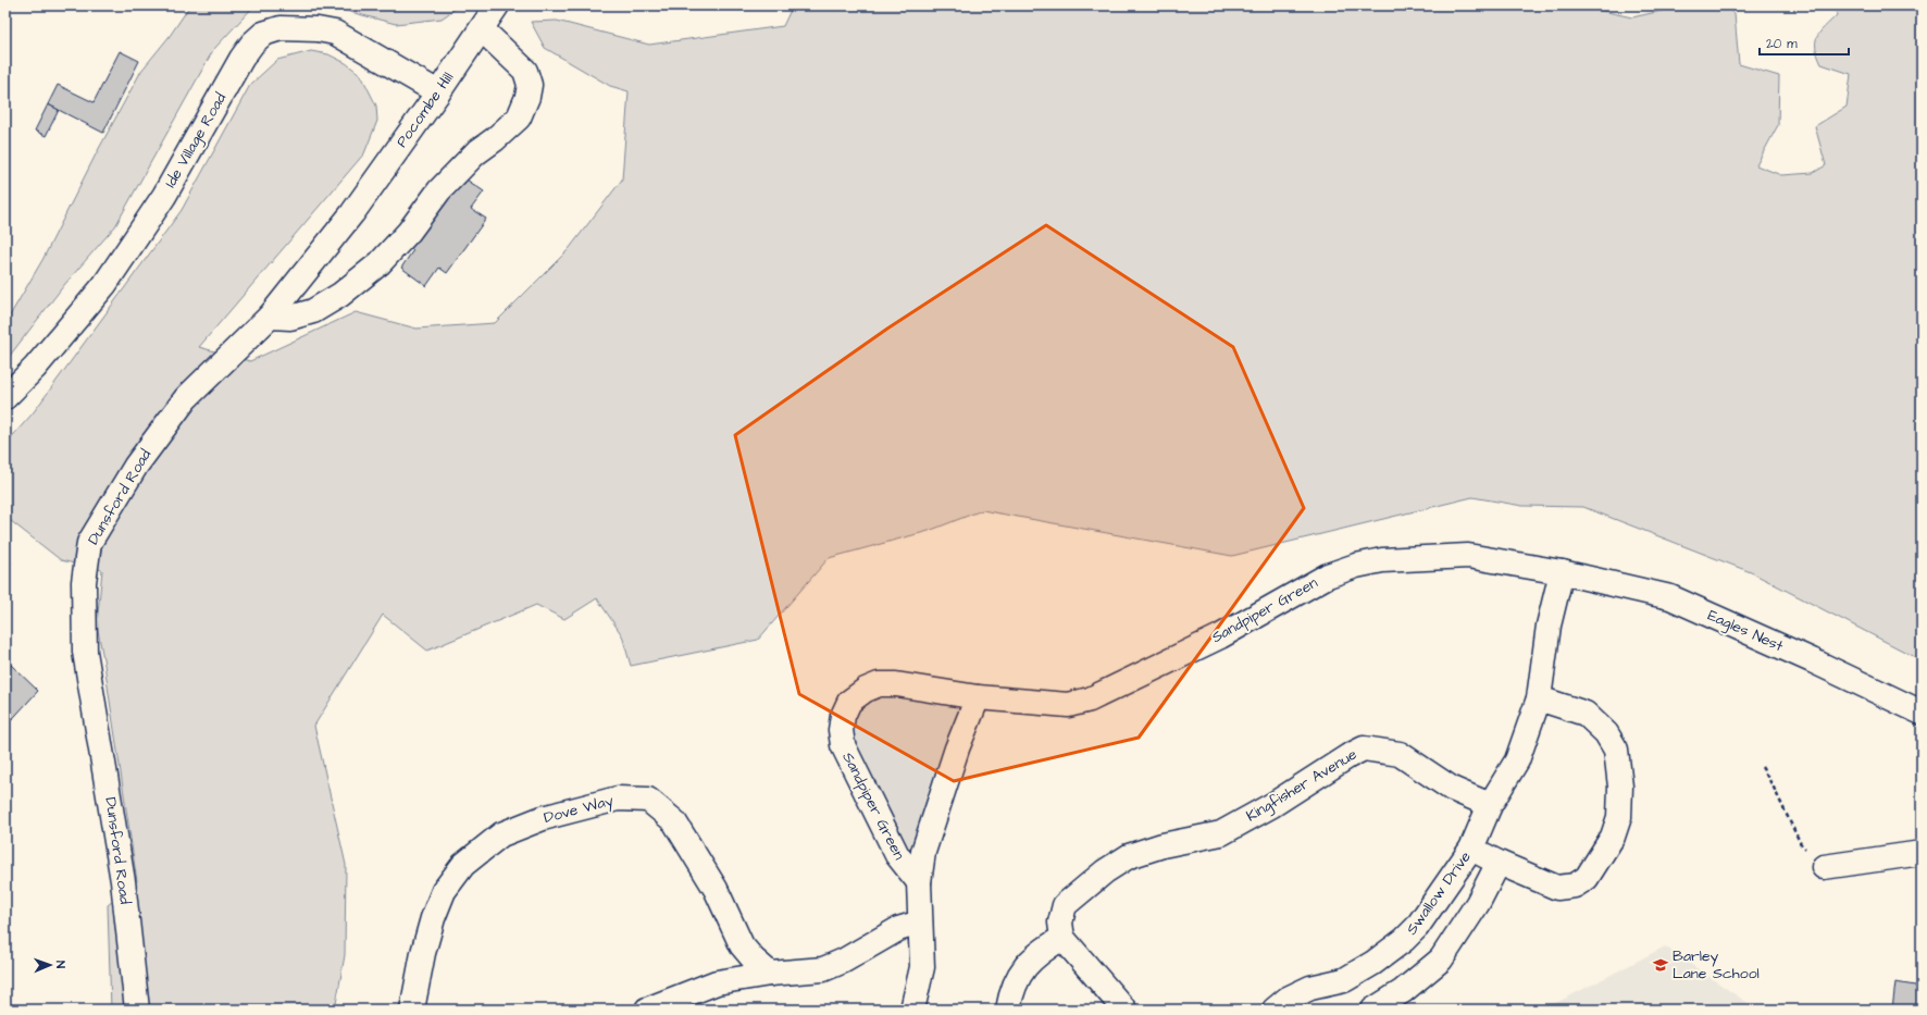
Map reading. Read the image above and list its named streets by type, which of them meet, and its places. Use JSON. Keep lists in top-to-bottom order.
{
  "streets": {
    "street": [
      "Pocombe Hill",
      "Ide Village Road",
      "Dunsford Road",
      "Sandpiper Green",
      "Eagles Nest",
      "Kingfisher Avenue",
      "Dove Way",
      "Swallow Drive"
    ]
  },
  "crossings": [
    ["Pocombe Hill", "Ide Village Road"],
    ["Pocombe Hill", "Dunsford Road"],
    ["Sandpiper Green", "Eagles Nest"],
    ["Kingfisher Avenue", "Swallow Drive"]
  ],
  "places": {
    "school or university": ["Barley Lane School"]
  },
  "scale_bar": "20 m",
  "north": "right"
}
